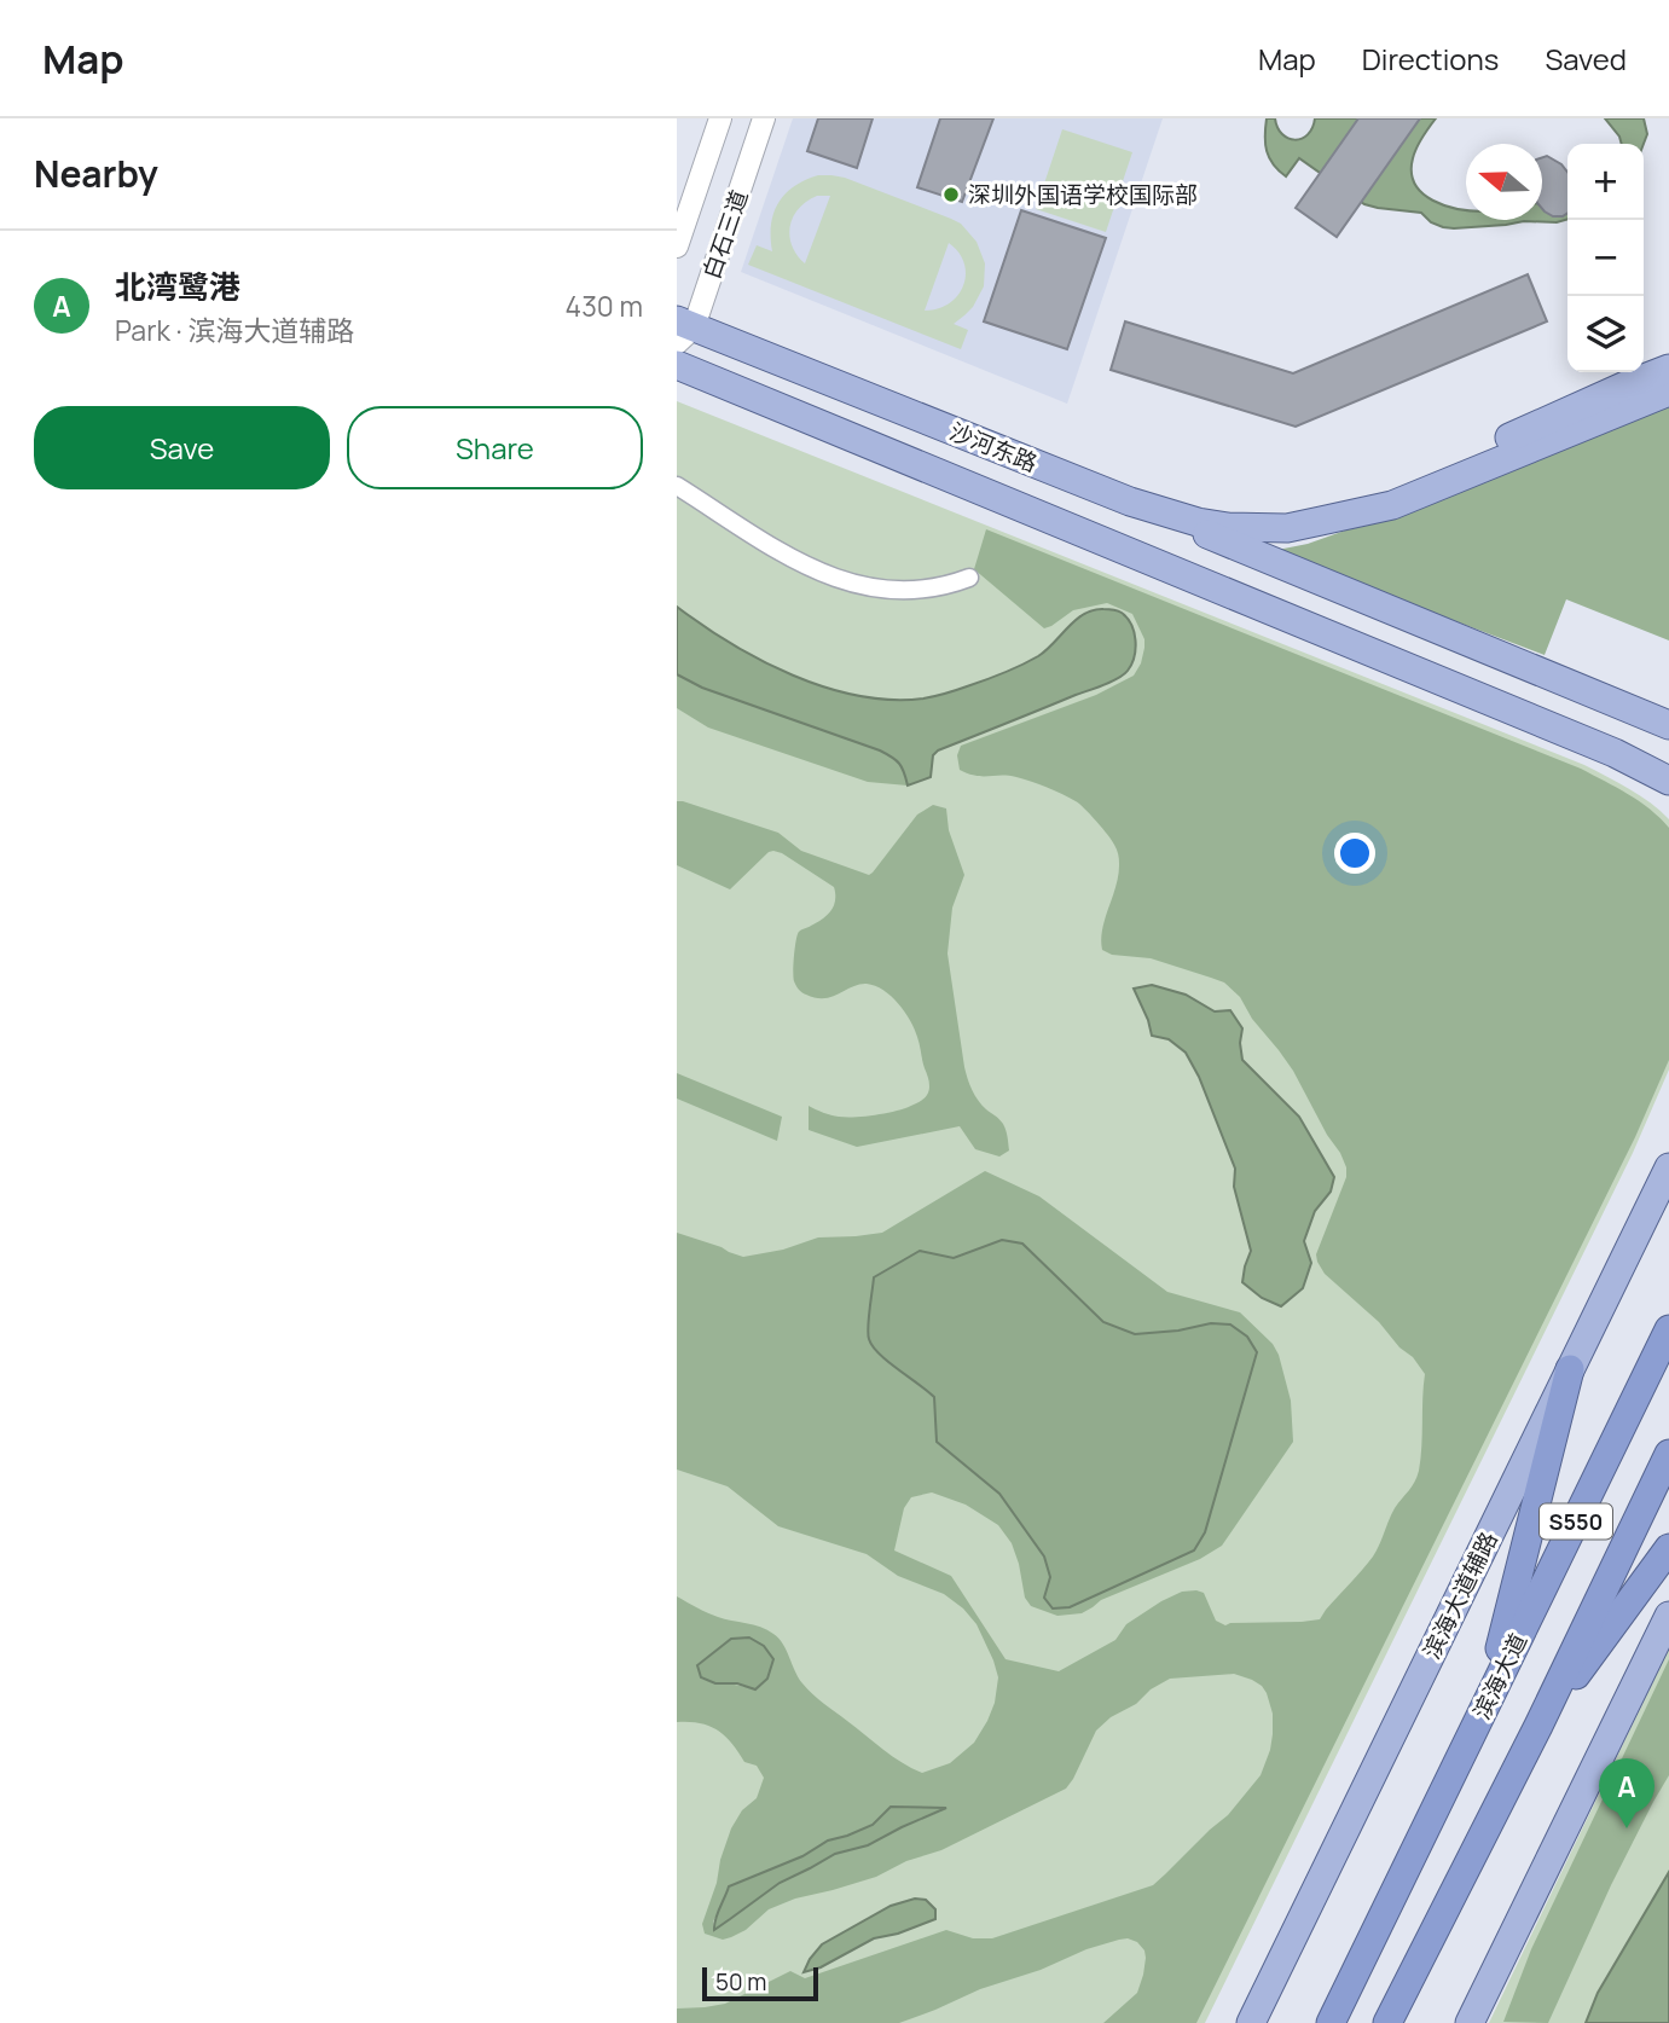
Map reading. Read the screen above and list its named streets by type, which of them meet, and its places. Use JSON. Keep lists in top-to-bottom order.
{
  "streets": {
    "highway": ["S550", "滨海大道"],
    "main road": ["沙河东路", "滨海大道辅路"],
    "street": ["白石三道"]
  },
  "crossings": [
    ["白石三道", "沙河东路"]
  ],
  "places": ["深圳外国语学校国际部"],
  "scale_bar": "50 m",
  "north": "left",
  "page": {
    "header": "Map",
    "nav": ["Map", "Directions", "Saved"],
    "heading": "Nearby",
    "map_buttons": ["+", "−"],
    "list": [
      {
        "mark": "A",
        "name": "北湾鹭港",
        "note": "Park · 滨海大道辅路",
        "value": "430 m"
      }
    ],
    "buttons": ["Save", "Share"],
    "pins": "A",
    "scale": "50 m"
  }
}
